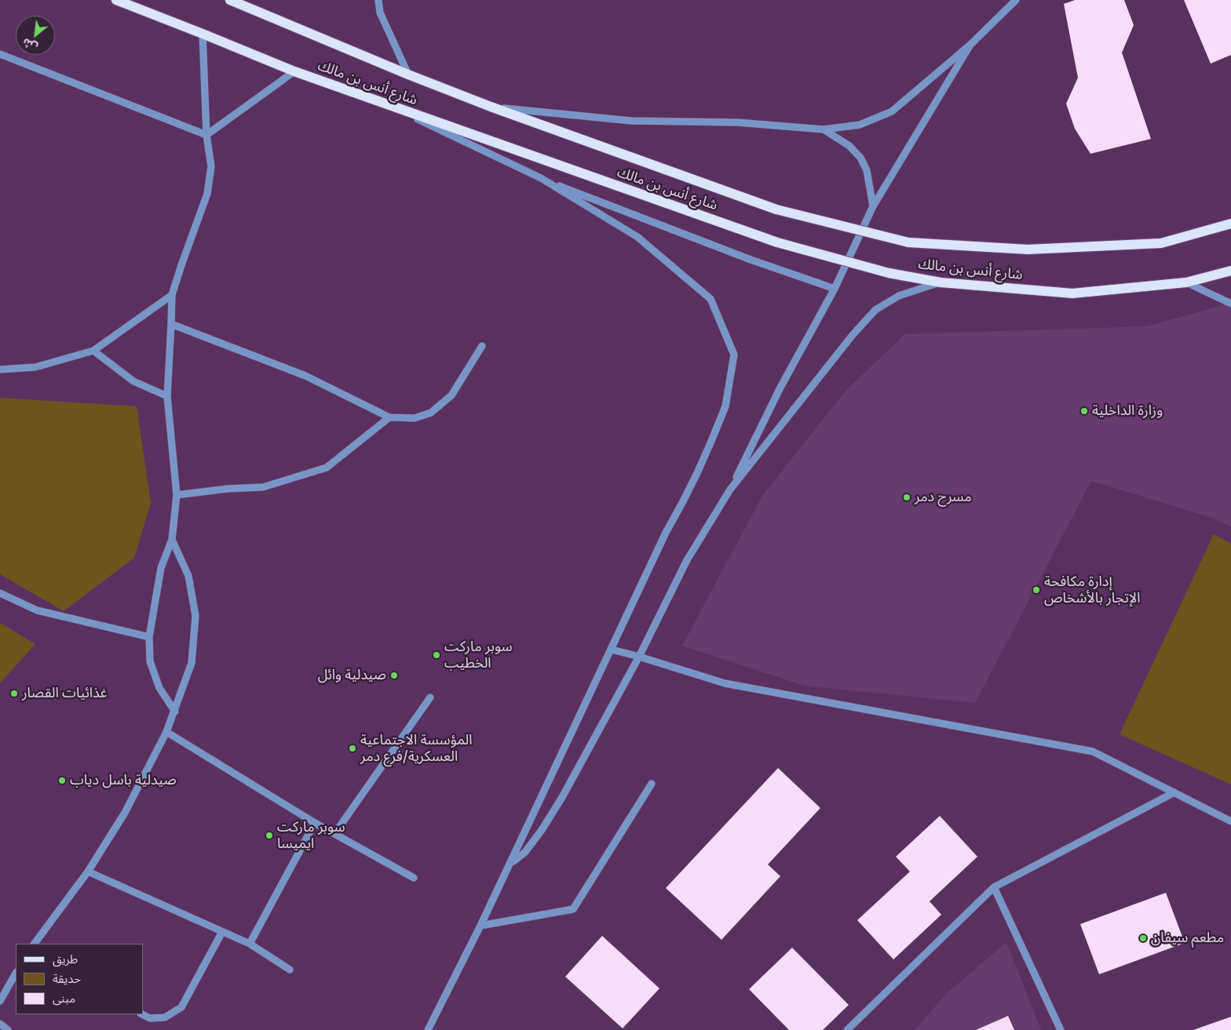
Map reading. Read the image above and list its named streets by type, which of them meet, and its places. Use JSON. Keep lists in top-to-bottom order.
{
  "streets": {
    "main road": ["شارع أنس بن مالك"]
  },
  "places": [
    "وزارة الداخلية",
    "مسرح دمر",
    "إدارة مكافحة الإتجار بالأشخاص",
    "سوبر ماركت الخطيب",
    "صيدلية وائل",
    "غذائيات القصار",
    "المؤسسة الاجتماعية العسكرية/فرع دمر",
    "صيدلية باسل دياب",
    "سوبر ماركت ايميسا",
    "مطعم سيفان"
  ],
  "legend": ["طريق", "حديقة", "مبنى"],
  "north": "bottom left"
}
